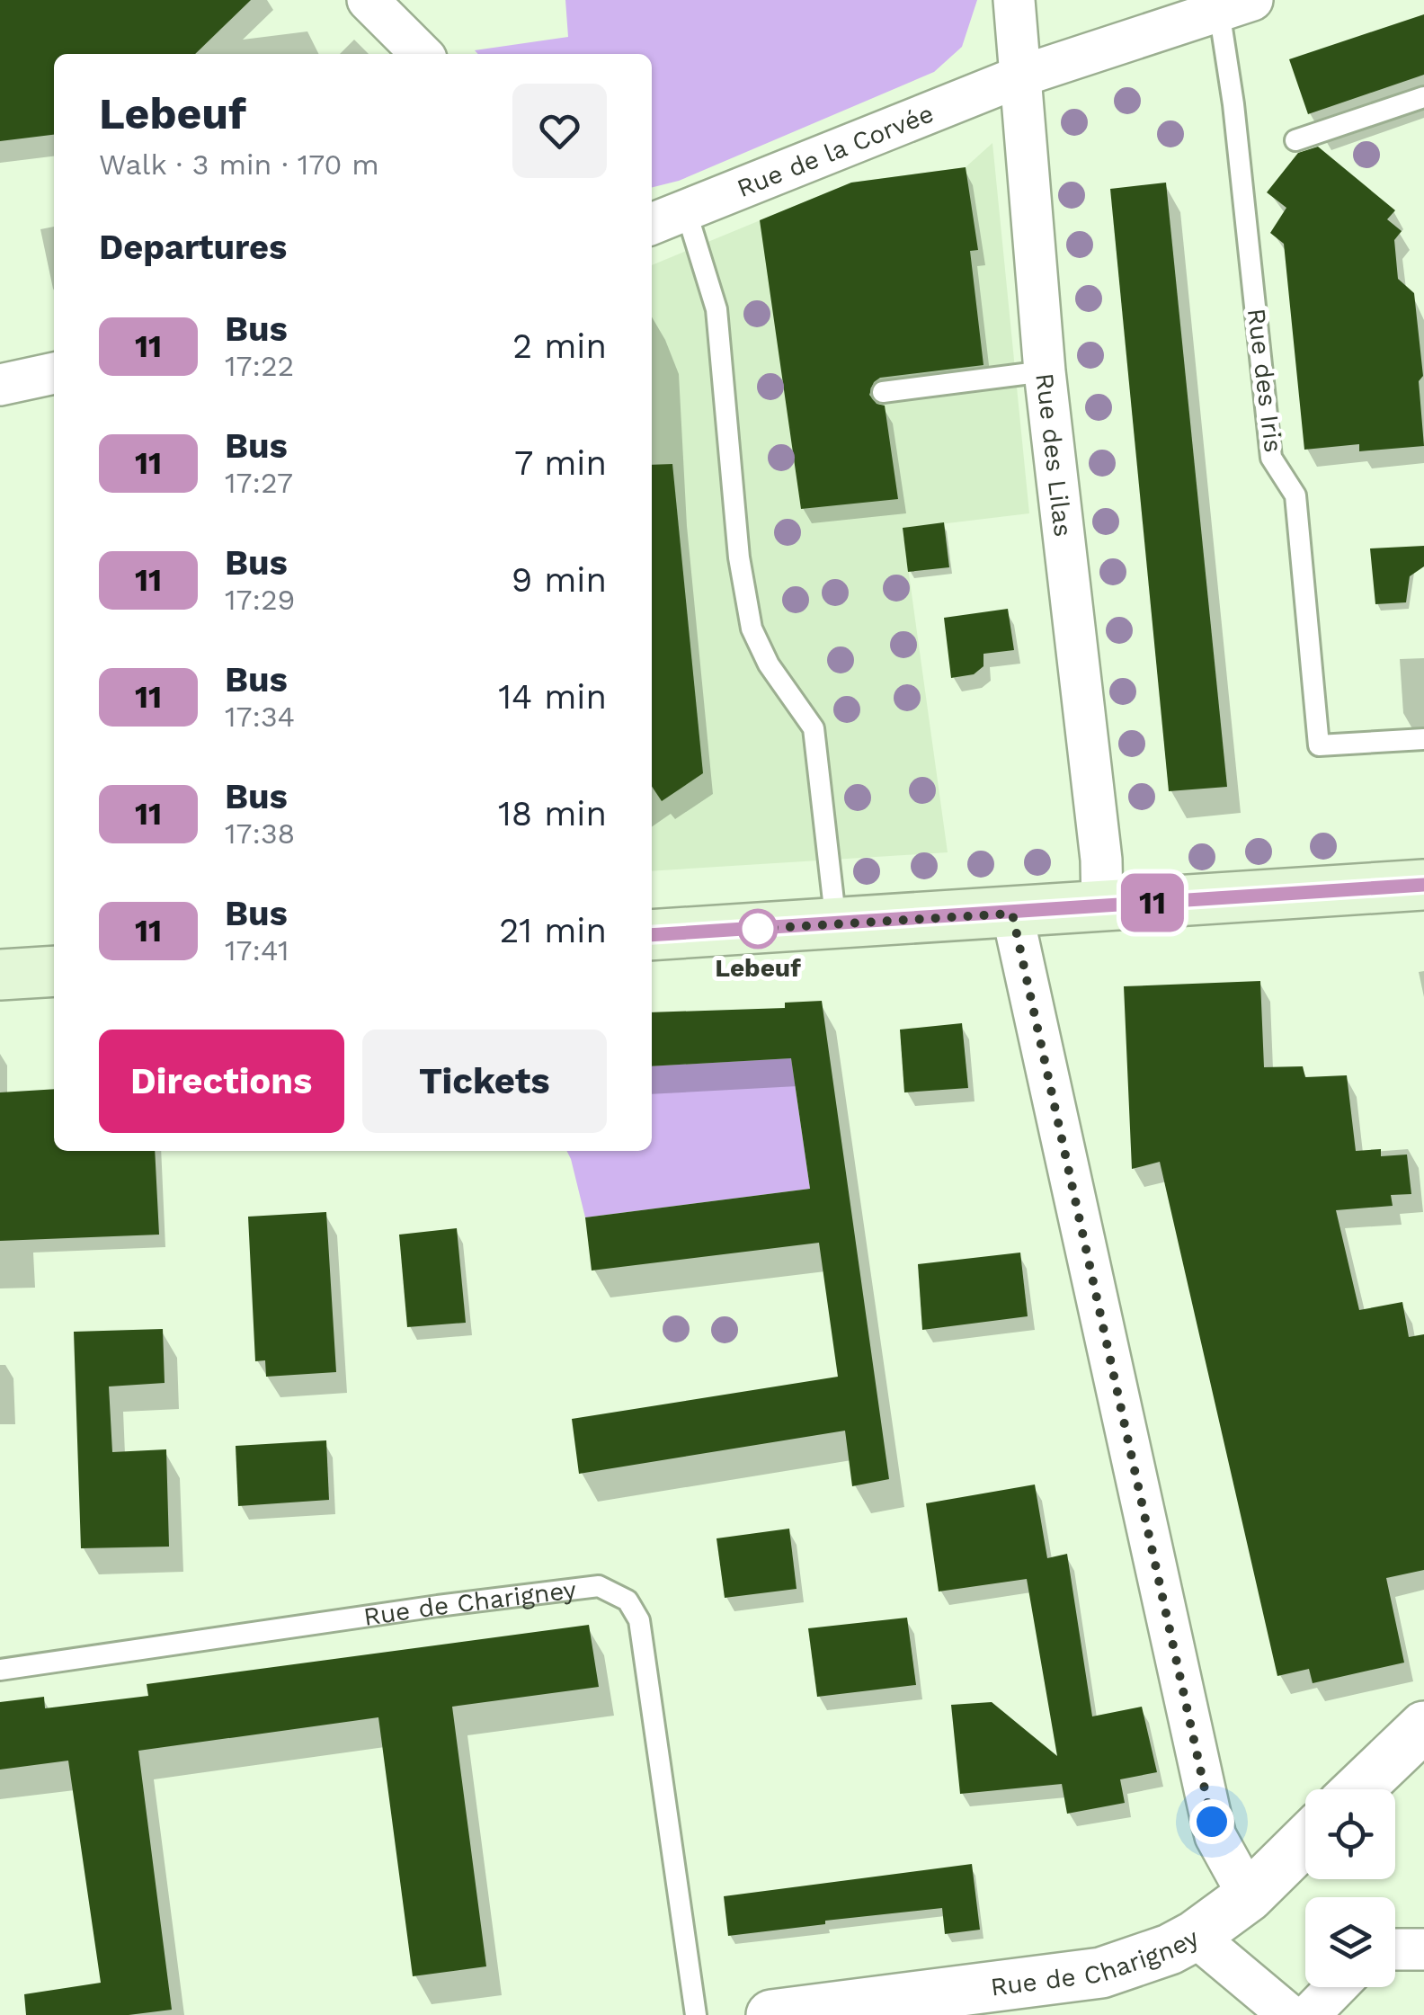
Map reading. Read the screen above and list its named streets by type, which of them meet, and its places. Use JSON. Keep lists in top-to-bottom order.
{
  "streets": {
    "street": ["Rue de la Corvée", "Rue des Lilas", "Rue de Charigney"],
    "lane": ["Rue des Iris"]
  },
  "crossings": [
    ["Rue de la Corvée", "Rue des Iris"],
    ["Rue de la Corvée", "Rue des Lilas"]
  ],
  "places": ["Lebeuf"],
  "lines": ["bus line 11"],
  "page": {
    "on_map": "11",
    "heading": [
      ["Lebeuf", "Walk · 3 min · 170 m"],
      "Departures"
    ],
    "list": [
      {
        "mark": "11",
        "name": "Bus",
        "note": "17:22",
        "value": "2 min"
      },
      {
        "mark": "11",
        "name": "Bus",
        "note": "17:27",
        "value": "7 min"
      },
      {
        "mark": "11",
        "name": "Bus",
        "note": "17:29",
        "value": "9 min"
      },
      {
        "mark": "11",
        "name": "Bus",
        "note": "17:34",
        "value": "14 min"
      },
      {
        "mark": "11",
        "name": "Bus",
        "note": "17:38",
        "value": "18 min"
      },
      {
        "mark": "11",
        "name": "Bus",
        "note": "17:41",
        "value": "21 min"
      }
    ],
    "buttons": ["Directions", "Tickets"]
  }
}
